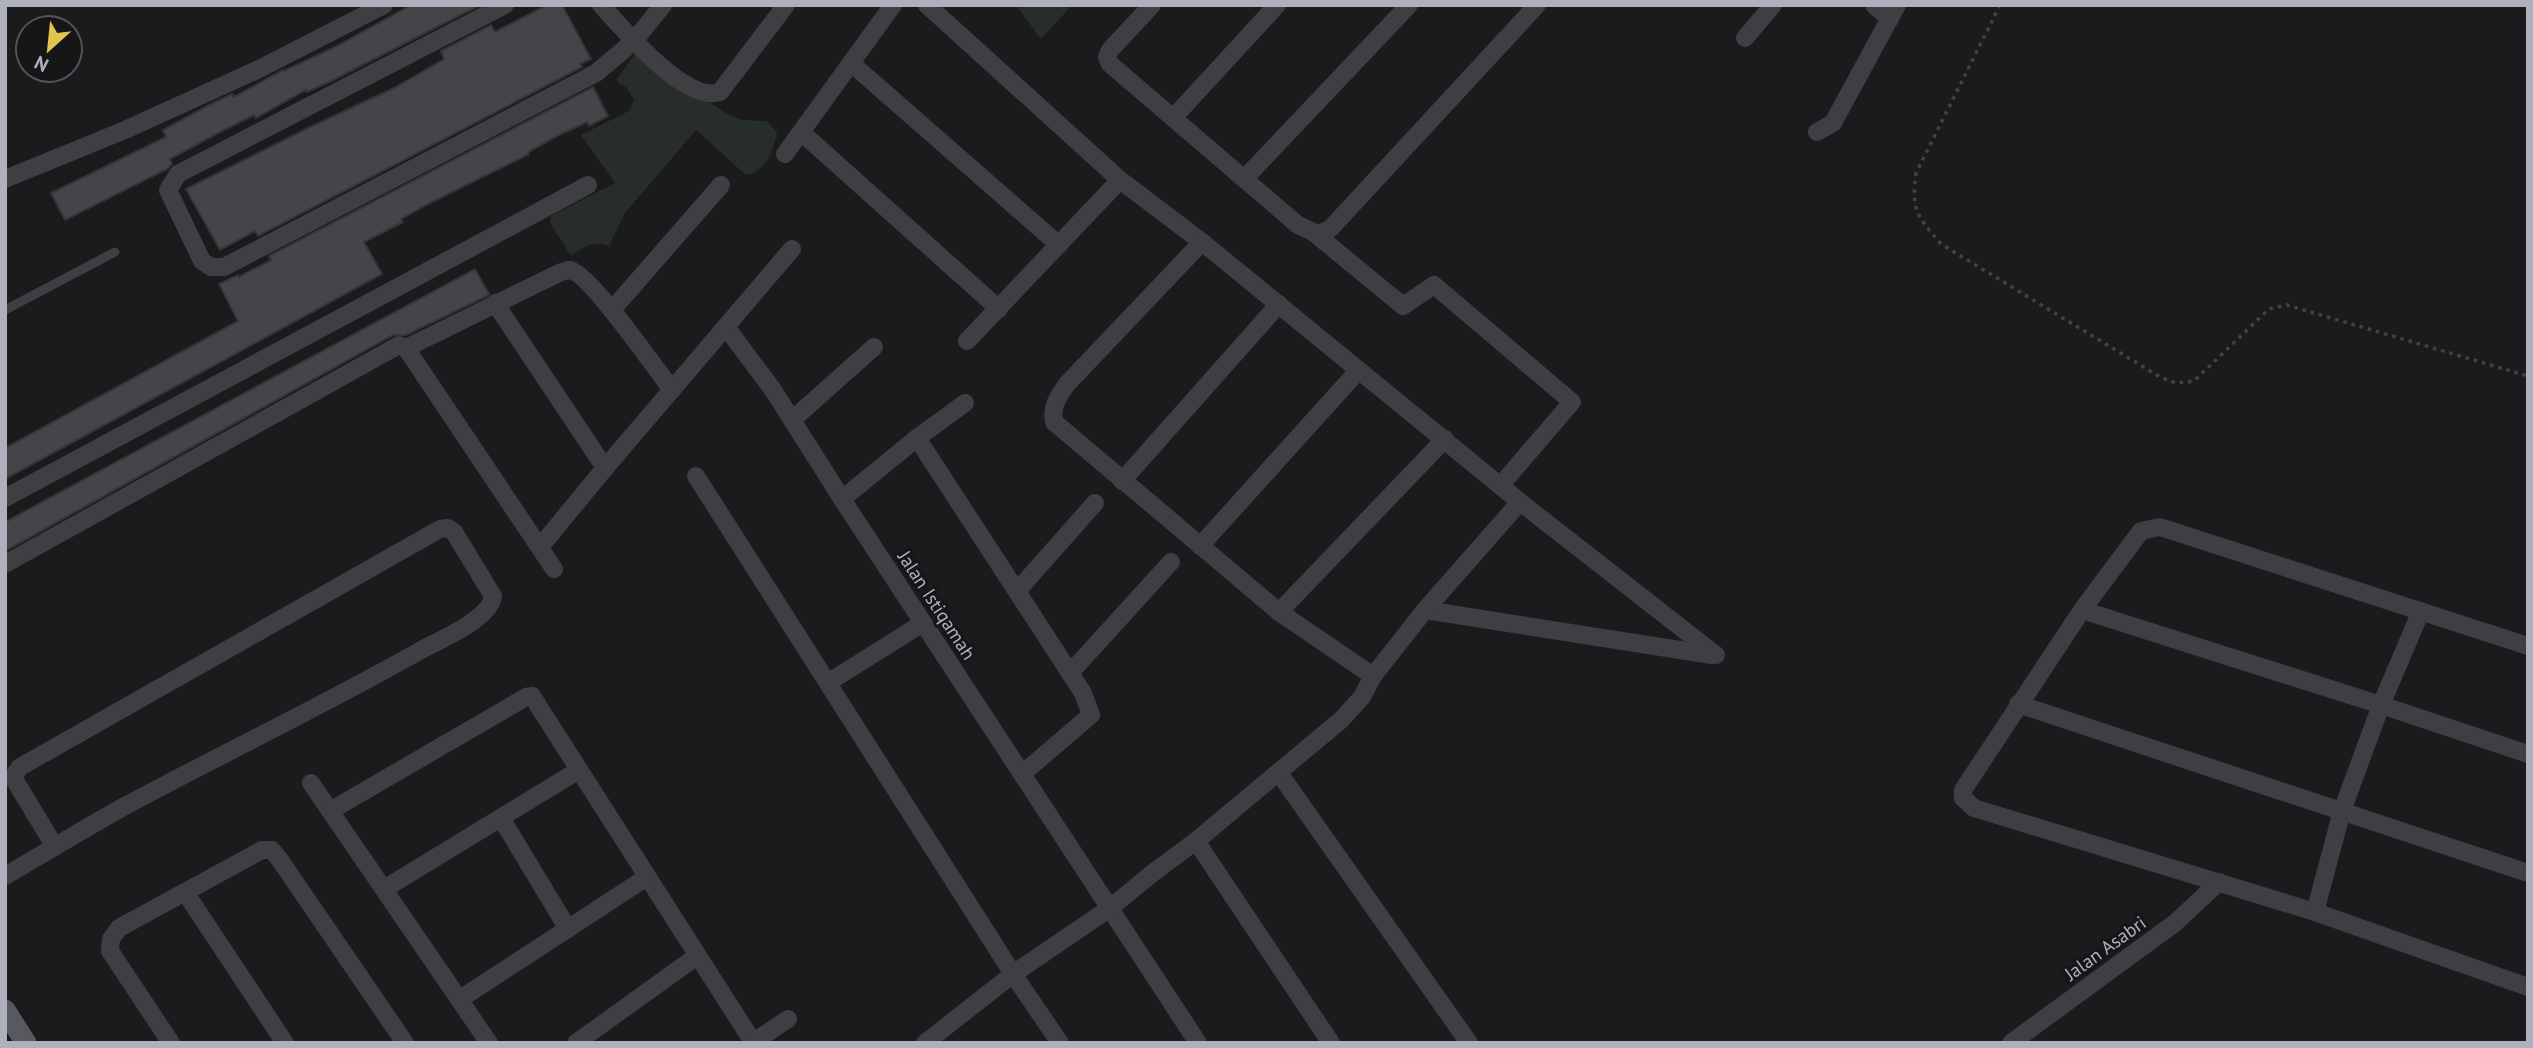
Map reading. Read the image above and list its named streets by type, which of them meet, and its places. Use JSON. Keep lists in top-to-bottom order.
{
  "streets": {
    "street": ["Jalan Istiqamah", "Jalan Asabri"]
  },
  "north": "bottom left"
}
